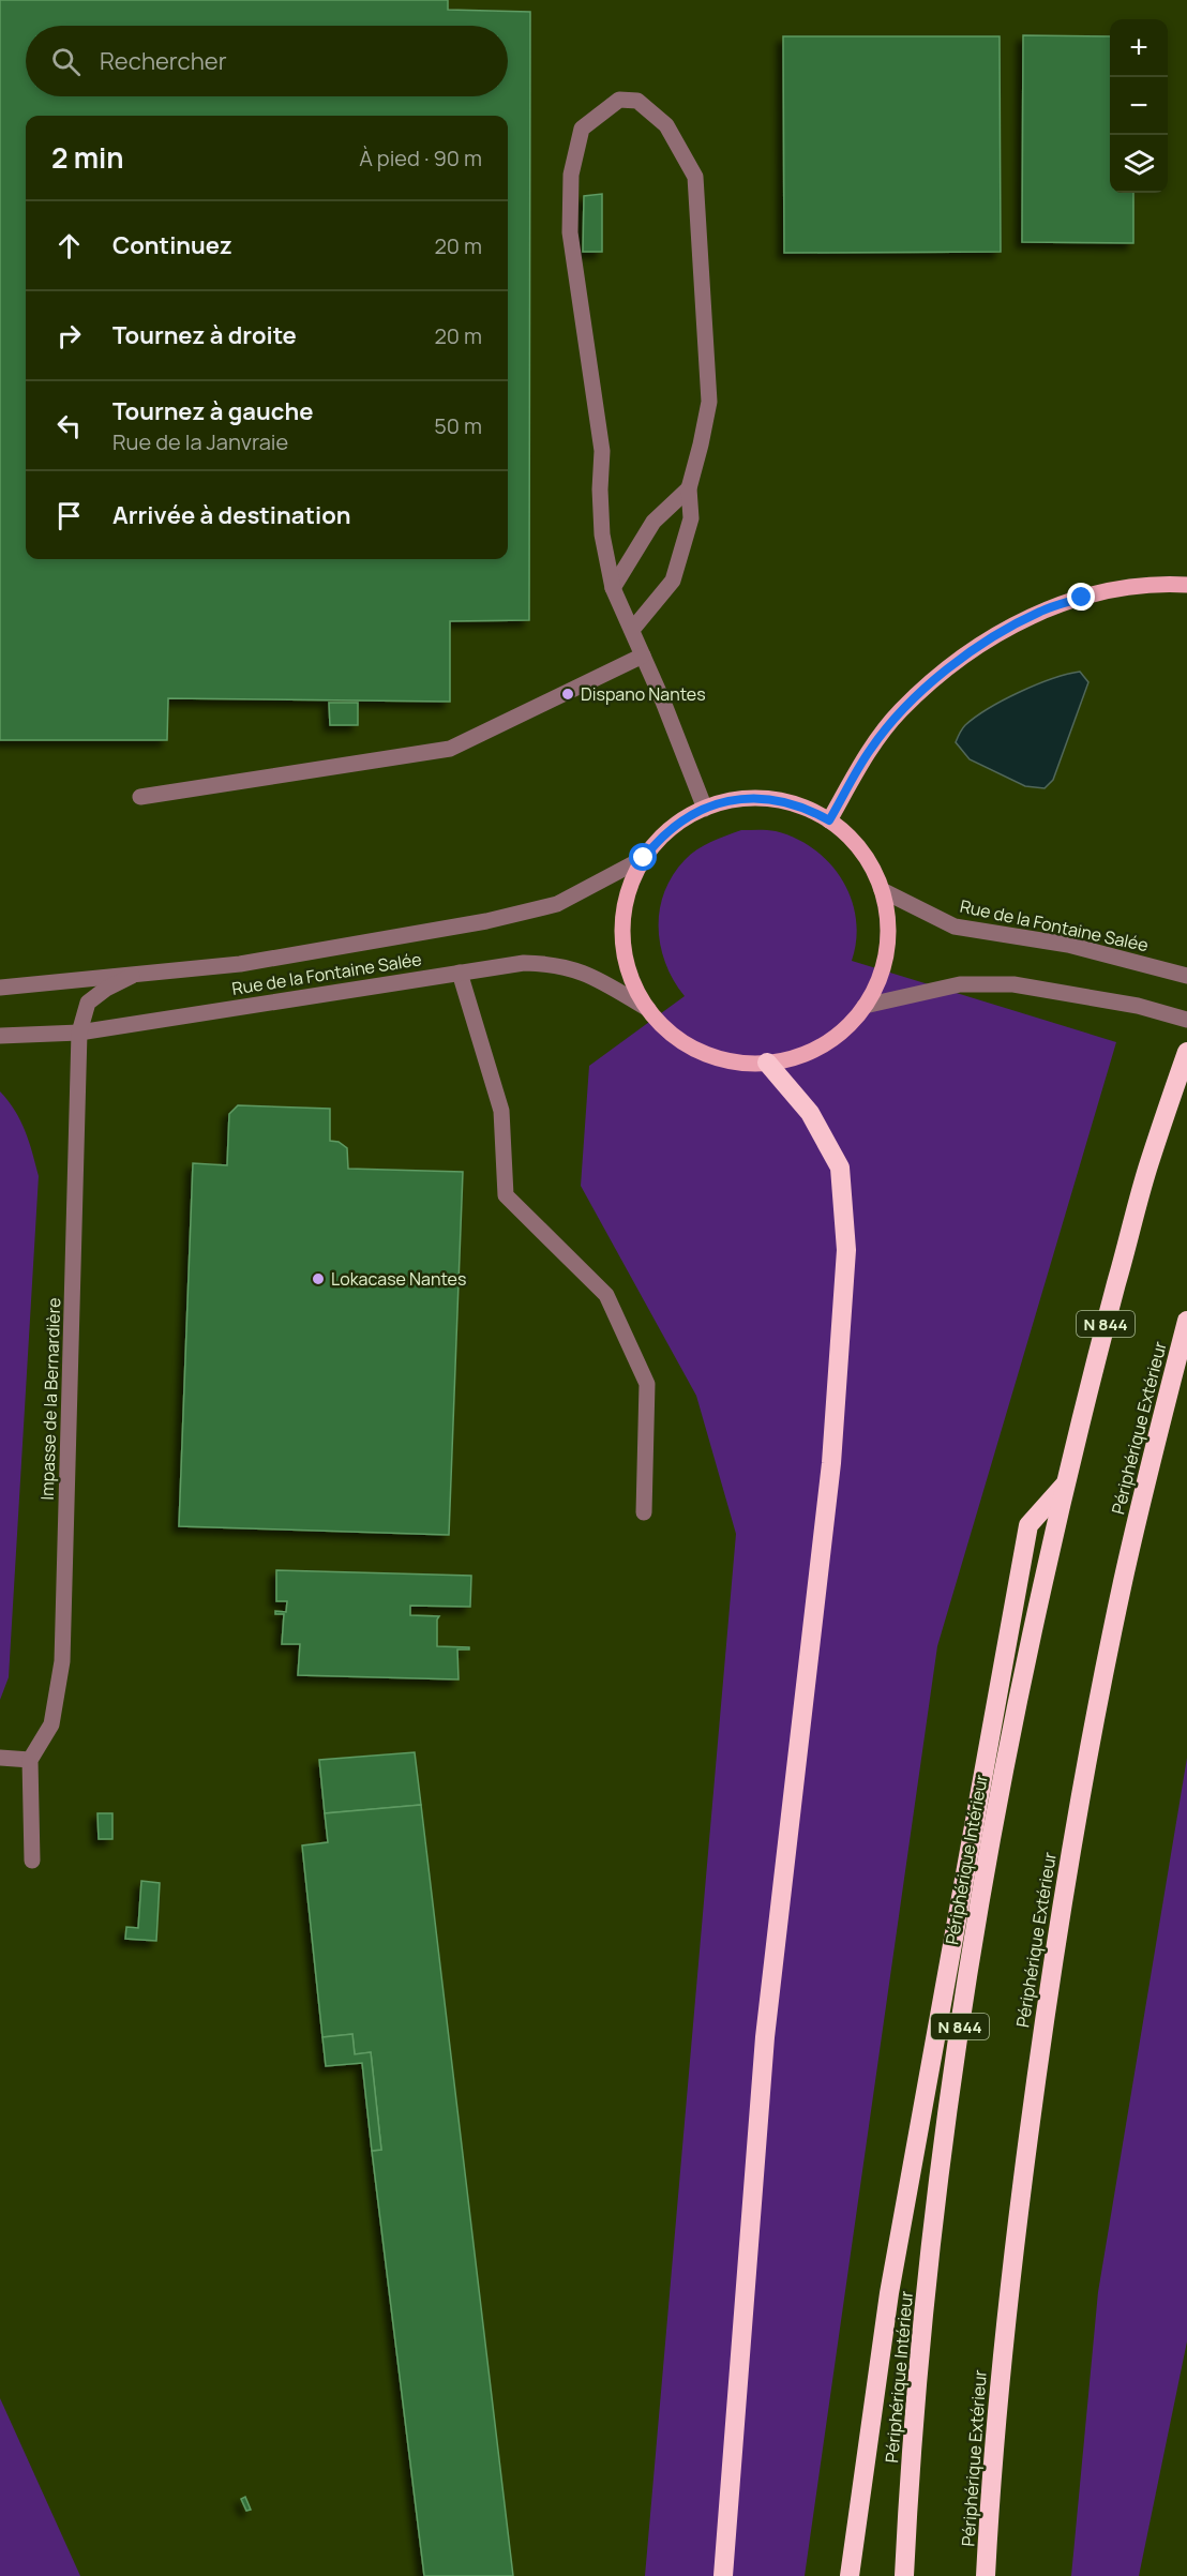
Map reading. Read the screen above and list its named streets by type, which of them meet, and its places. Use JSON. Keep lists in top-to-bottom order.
{
  "streets": {
    "highway": ["N 844", "Périphérique Extérieur", "Périphérique Intérieur"],
    "street": ["Rue de la Fontaine Salée", "Impasse de la Bernardière"]
  },
  "crossings": [
    ["Rue de la Fontaine Salée", "Impasse de la Bernardière"]
  ],
  "places": ["Dispano Nantes", "Lokacase Nantes"],
  "page": {
    "map_buttons": ["+", "−"],
    "search": "Rechercher",
    "heading": ["2 min", "À pied · 90 m"],
    "list": [
      ["Continuez", "20 m"],
      ["Tournez à droite", "20 m"],
      ["Tournez à gauche", "Rue de la Janvraie", "50 m"],
      "Arrivée à destination"
    ]
  }
}
